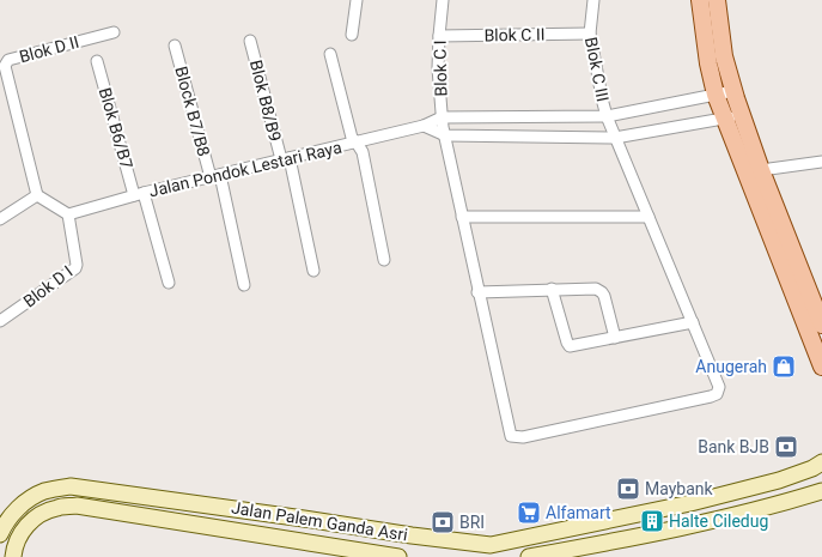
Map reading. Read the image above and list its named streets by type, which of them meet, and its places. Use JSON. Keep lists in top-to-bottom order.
{
  "streets": {
    "street": [
      "Blok C II",
      "Blok D II",
      "Blok C I",
      "Blok C III",
      "Blok B8/B9",
      "Block B7/B8",
      "Blok B6/B7",
      "Jalan Pondok Lestari Raya",
      "Blok D I",
      "Jalan Palem Ganda Asri"
    ]
  },
  "crossings": [
    ["Blok C II", "Blok C I"],
    ["Blok C II", "Blok C III"],
    ["Blok C I", "Blok C III"],
    ["Blok C I", "Jalan Pondok Lestari Raya"],
    ["Blok C III", "Jalan Pondok Lestari Raya"],
    ["Blok B8/B9", "Jalan Pondok Lestari Raya"],
    ["Block B7/B8", "Jalan Pondok Lestari Raya"],
    ["Blok B6/B7", "Jalan Pondok Lestari Raya"],
    ["Jalan Pondok Lestari Raya", "Blok D I"]
  ],
  "places": {
    "shop": ["Anugerah"],
    "bank": ["Bank BJB", "Maybank", "BRI"],
    "supermarket": ["Alfamart"],
    "building": ["Halte Ciledug"]
  }
}
